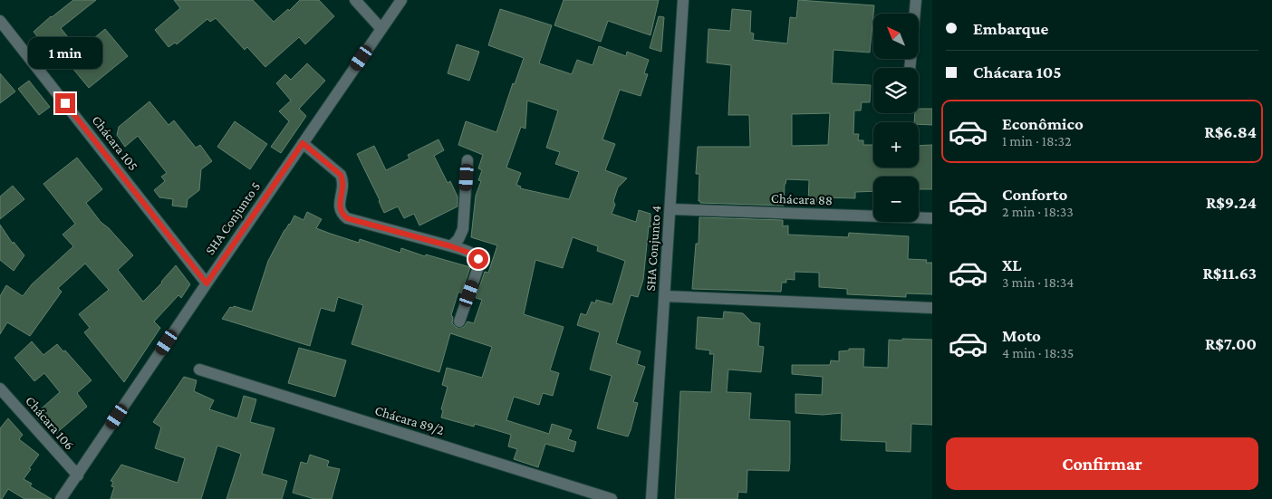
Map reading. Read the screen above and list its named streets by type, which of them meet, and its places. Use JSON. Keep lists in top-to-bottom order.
{
  "streets": {
    "street": [
      "Chácara 105",
      "Chácara 88",
      "SHA Conjunto 5",
      "SHA Conjunto 4",
      "Chácara 89/2",
      "Chácara 106"
    ]
  },
  "crossings": [
    ["Chácara 105", "SHA Conjunto 5"],
    ["Chácara 88", "SHA Conjunto 4"],
    ["SHA Conjunto 5", "Chácara 106"]
  ],
  "north": "top left",
  "page": {
    "banner": ["Embarque", "Chácara 105"],
    "map_buttons": ["+", "−"],
    "bubble": "1 min",
    "list": [
      {
        "name": "Econômico",
        "note": "1 min · 18:32",
        "value": "R$6.84"
      },
      {
        "name": "Conforto",
        "note": "2 min · 18:33",
        "value": "R$9.24"
      },
      {
        "name": "XL",
        "note": "3 min · 18:34",
        "value": "R$11.63"
      },
      {
        "name": "Moto",
        "note": "4 min · 18:35",
        "value": "R$7.00"
      }
    ],
    "buttons": "Confirmar"
  }
}
